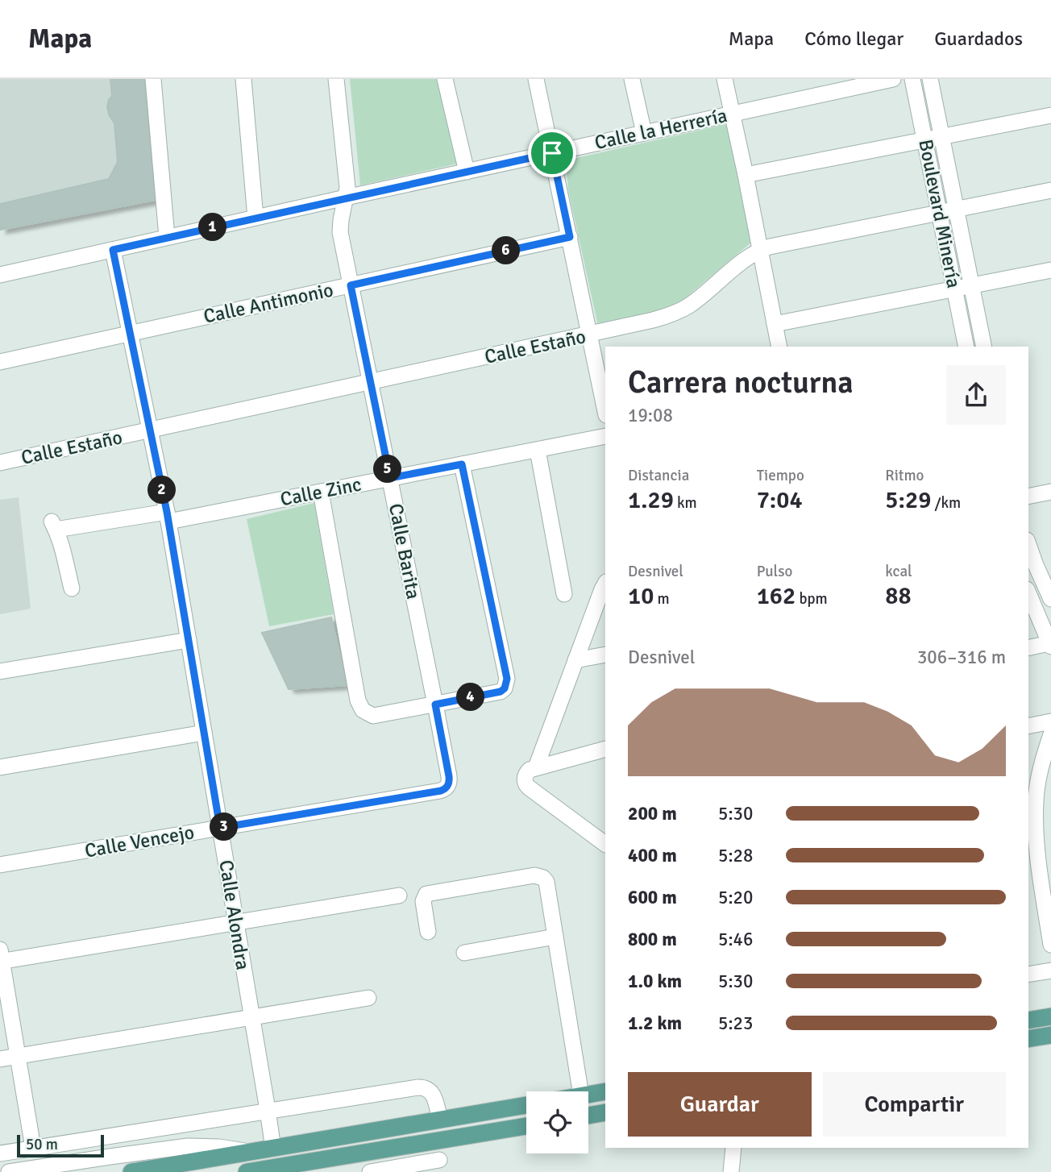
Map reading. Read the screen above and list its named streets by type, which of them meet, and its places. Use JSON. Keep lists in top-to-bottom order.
{
  "streets": {
    "street": [
      "Calle la Herrería",
      "Boulevard Minería",
      "Calle Antimonio",
      "Calle Estaño",
      "Calle Zinc",
      "Calle Barita",
      "Calle Vencejo",
      "Calle Alondra"
    ]
  },
  "crossings": [
    ["Calle la Herrería", "Calle Barita"],
    ["Calle la Herrería", "Calle Alondra"],
    ["Boulevard Minería", "Calle Estaño"],
    ["Calle Antimonio", "Calle Barita"],
    ["Calle Antimonio", "Calle Alondra"],
    ["Calle Estaño", "Calle Barita"],
    ["Calle Estaño", "Calle Alondra"],
    ["Calle Zinc", "Calle Barita"],
    ["Calle Zinc", "Calle Alondra"],
    ["Calle Barita", "Calle Vencejo"],
    ["Calle Vencejo", "Calle Alondra"]
  ],
  "scale_bar": "50 m",
  "page": {
    "header": "Mapa",
    "nav": ["Mapa", "Cómo llegar", "Guardados"],
    "pins": [
      "1",
      "6",
      "5",
      "2",
      "4",
      "3"
    ],
    "heading": ["Carrera nocturna", "19:08"],
    "stats": [
      ["Distancia", "1.29 km"],
      ["Tiempo", "7:04"],
      ["Ritmo", "5:29 /km"],
      ["Desnivel", "10 m"],
      ["Pulso", "162 bpm"],
      ["kcal", "88"]
    ],
    "chart": ["Desnivel", "306–316 m"],
    "list": [
      {
        "name": "200 m",
        "note": "5:30"
      },
      {
        "name": "400 m",
        "note": "5:28"
      },
      {
        "name": "600 m",
        "note": "5:20"
      },
      {
        "name": "800 m",
        "note": "5:46"
      },
      {
        "name": "1.0 km",
        "note": "5:30"
      },
      {
        "name": "1.2 km",
        "note": "5:23"
      }
    ],
    "buttons": ["Guardar", "Compartir"],
    "scale": "50 m"
  }
}
